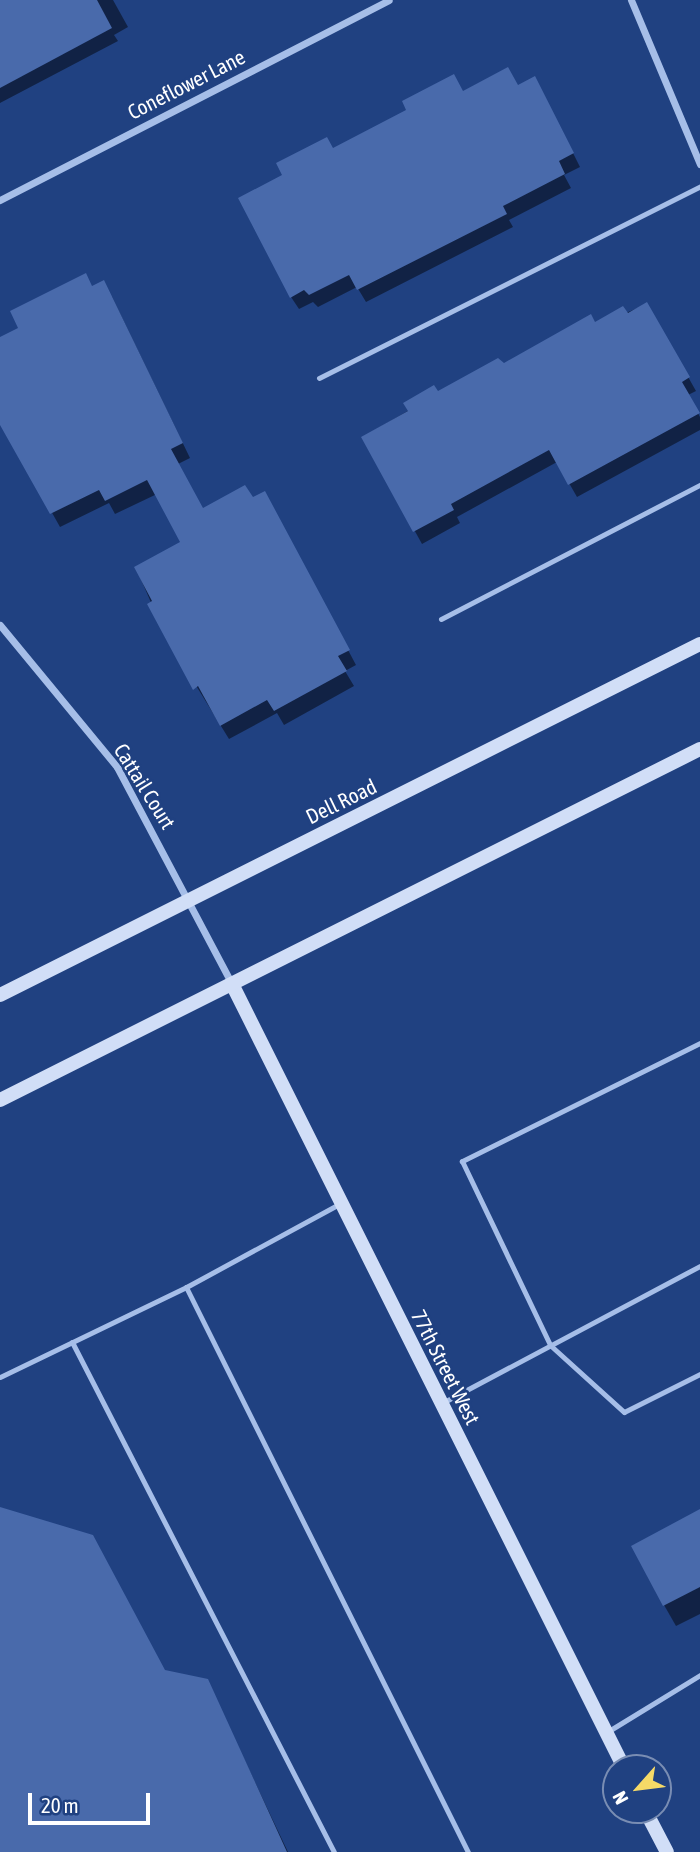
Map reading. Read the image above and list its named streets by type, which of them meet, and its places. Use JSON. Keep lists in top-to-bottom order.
{
  "streets": {
    "street": [
      "Coneflower Lane",
      "Cattail Court",
      "Dell Road",
      "77th Street West"
    ]
  },
  "crossings": [
    ["Cattail Court", "Dell Road"],
    ["Cattail Court", "77th Street West"]
  ],
  "scale_bar": "20 m",
  "north": "bottom left"
}
